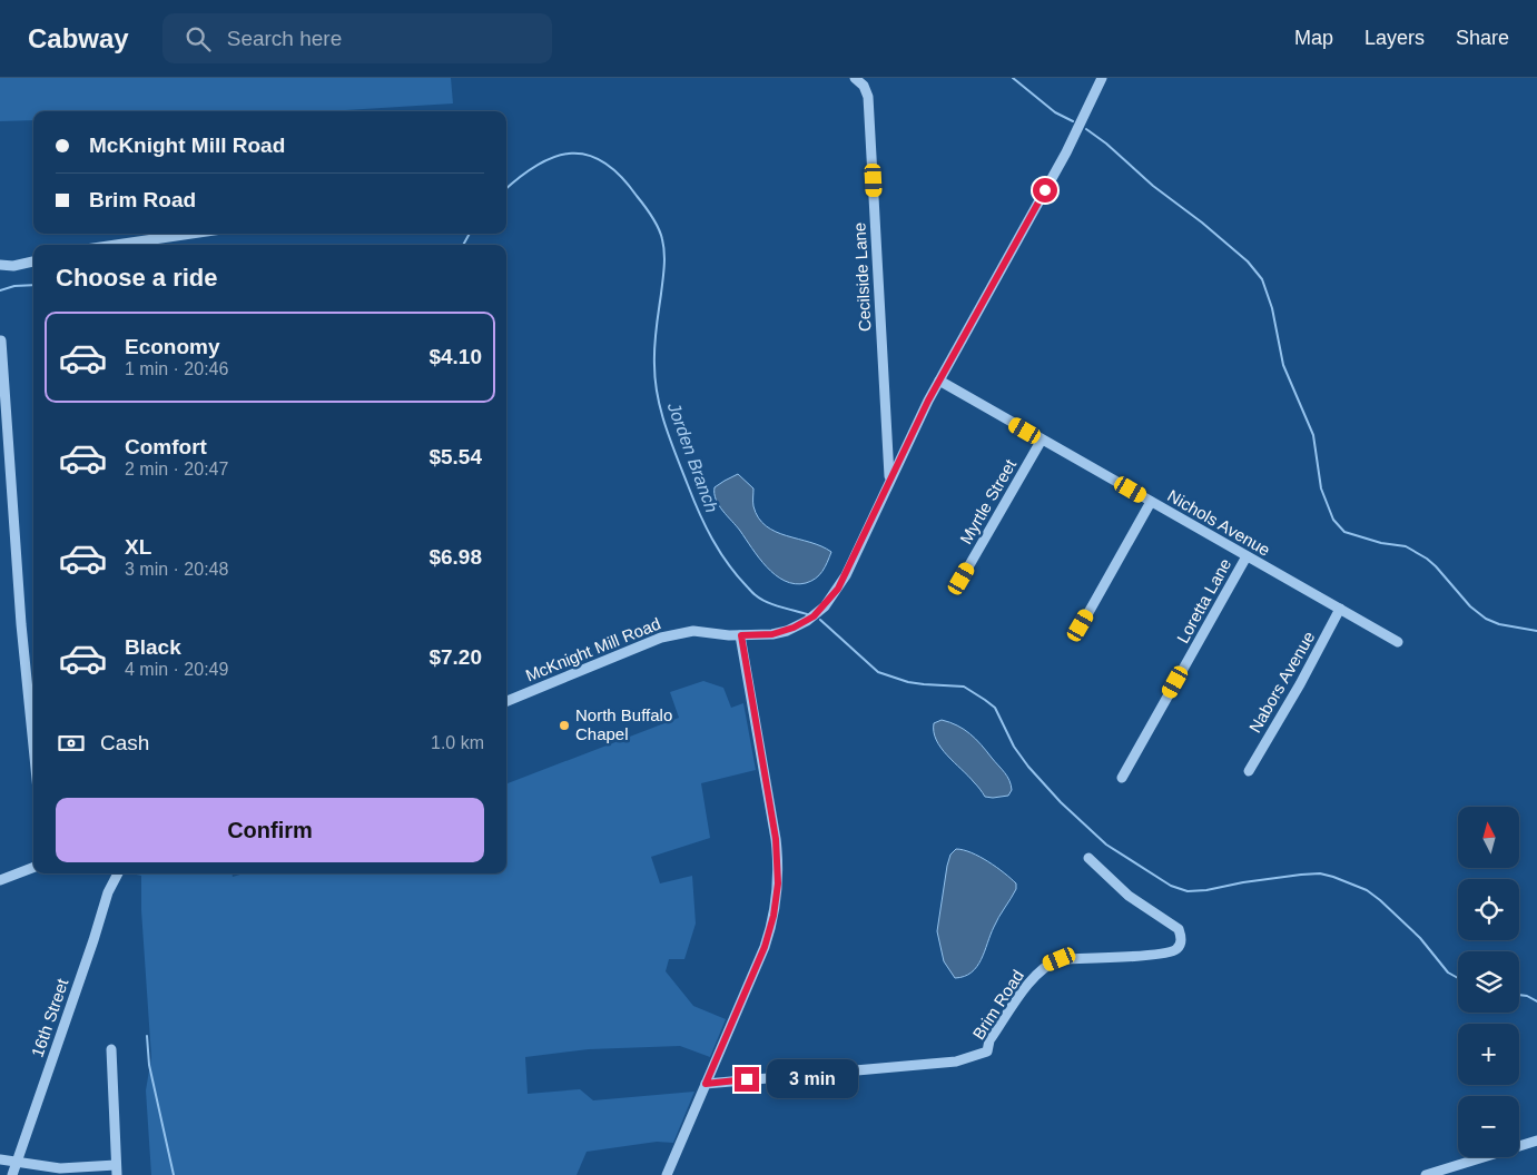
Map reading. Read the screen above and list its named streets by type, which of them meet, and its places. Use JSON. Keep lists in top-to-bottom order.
{
  "streets": {
    "street": [
      "Cecilside Lane",
      "Myrtle Street",
      "Nichols Avenue",
      "Loretta Lane",
      "McKnight Mill Road",
      "Nabors Avenue",
      "Brim Road",
      "16th Street"
    ]
  },
  "crossings": [
    ["Cecilside Lane", "McKnight Mill Road"],
    ["Myrtle Street", "Nichols Avenue"],
    ["Nichols Avenue", "Loretta Lane"],
    ["Nichols Avenue", "McKnight Mill Road"],
    ["Nichols Avenue", "Nabors Avenue"]
  ],
  "water": ["Jorden Branch"],
  "places": ["North Buffalo Chapel"],
  "north": "top",
  "page": {
    "header": "Cabway",
    "search": "Search here",
    "nav": ["Map", "Layers", "Share"],
    "banner": ["McKnight Mill Road", "Brim Road"],
    "heading": "Choose a ride",
    "list": [
      {
        "name": "Economy",
        "note": "1 min · 20:46",
        "value": "$4.10"
      },
      {
        "name": "Comfort",
        "note": "2 min · 20:47",
        "value": "$5.54"
      },
      {
        "name": "XL",
        "note": "3 min · 20:48",
        "value": "$6.98"
      },
      {
        "name": "Black",
        "note": "4 min · 20:49",
        "value": "$7.20"
      }
    ],
    "pay": ["Cash", "1.0 km"],
    "buttons": "Confirm",
    "map_buttons": ["+", "−"],
    "bubble": "3 min"
  }
}
